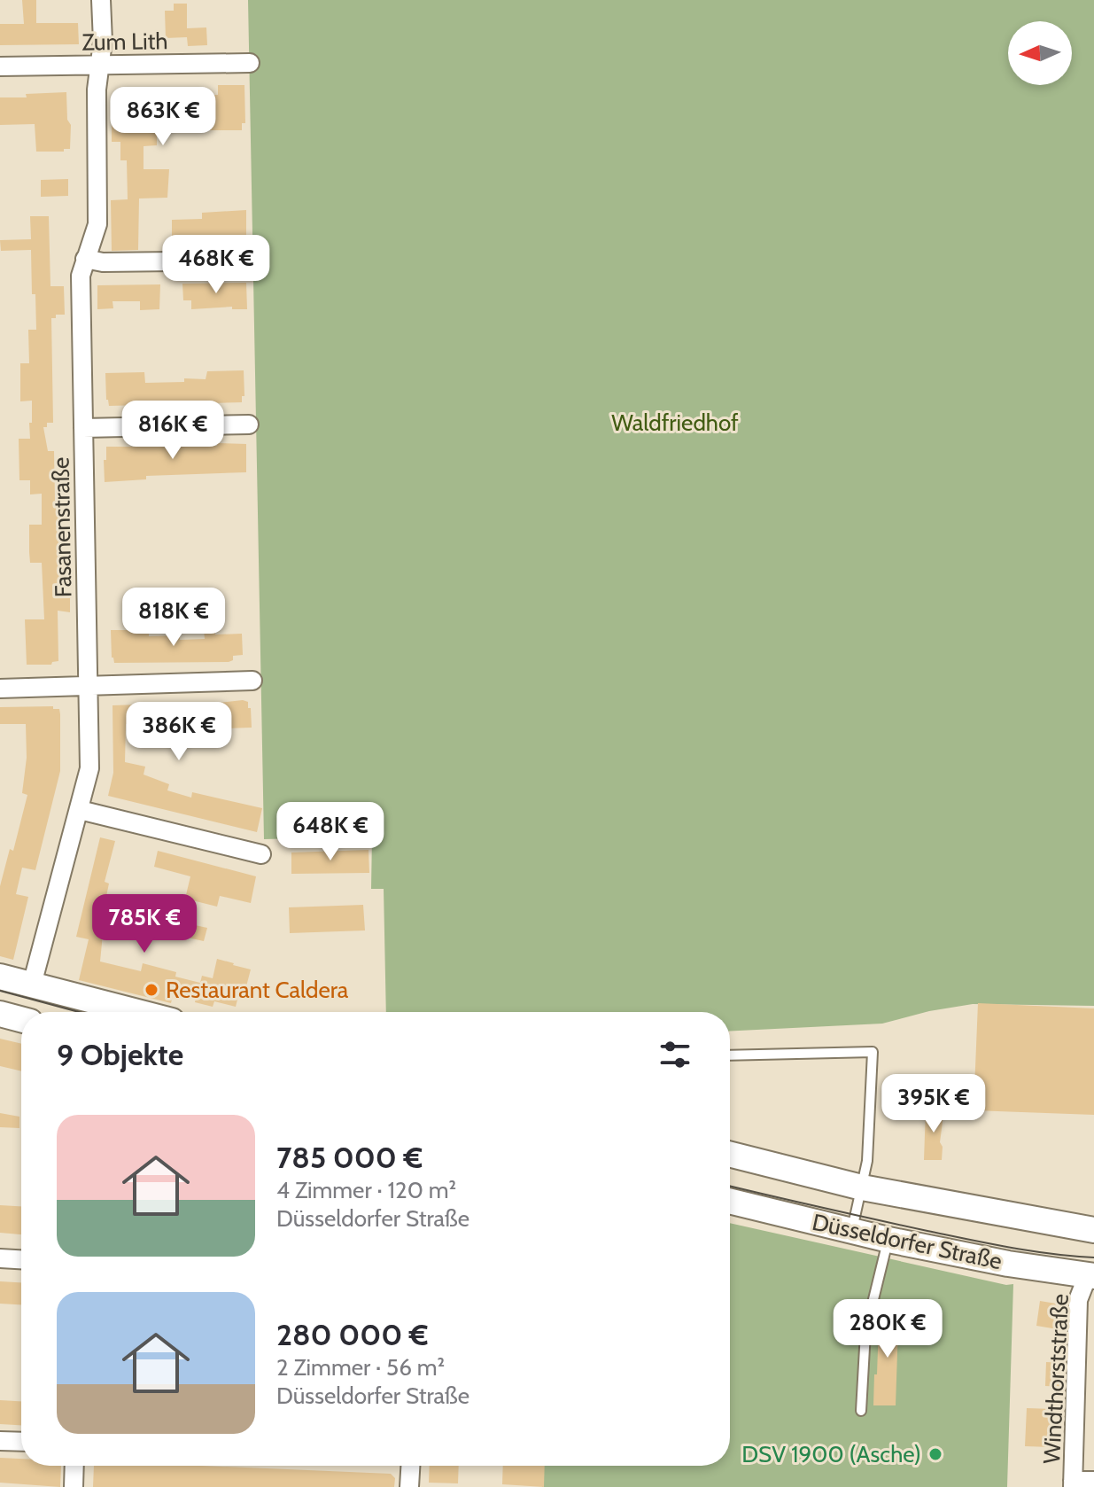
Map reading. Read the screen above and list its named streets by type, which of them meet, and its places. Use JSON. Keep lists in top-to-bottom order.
{
  "streets": {
    "main road": ["Düsseldorfer Straße"],
    "street": ["Zum Lith", "Fasanenstraße", "Windthorststraße"]
  },
  "crossings": [
    ["Zum Lith", "Fasanenstraße"],
    ["Düsseldorfer Straße", "Windthorststraße"]
  ],
  "parks": ["Waldfriedhof"],
  "places": ["Restaurant Caldera", "DSV 1900 (Asche)"],
  "north": "left",
  "page": {
    "price": [
      "863K €",
      "468K €",
      "816K €",
      "818K €",
      "386K €",
      "648K €",
      "785K €",
      "395K €",
      "280K €"
    ],
    "heading": "9 Objekte",
    "list": [
      {
        "name": "785 000 €",
        "note": "4 Zimmer · 120 m² · Düsseldorfer Straße"
      },
      {
        "name": "280 000 €",
        "note": "2 Zimmer · 56 m² · Düsseldorfer Straße"
      }
    ]
  }
}
